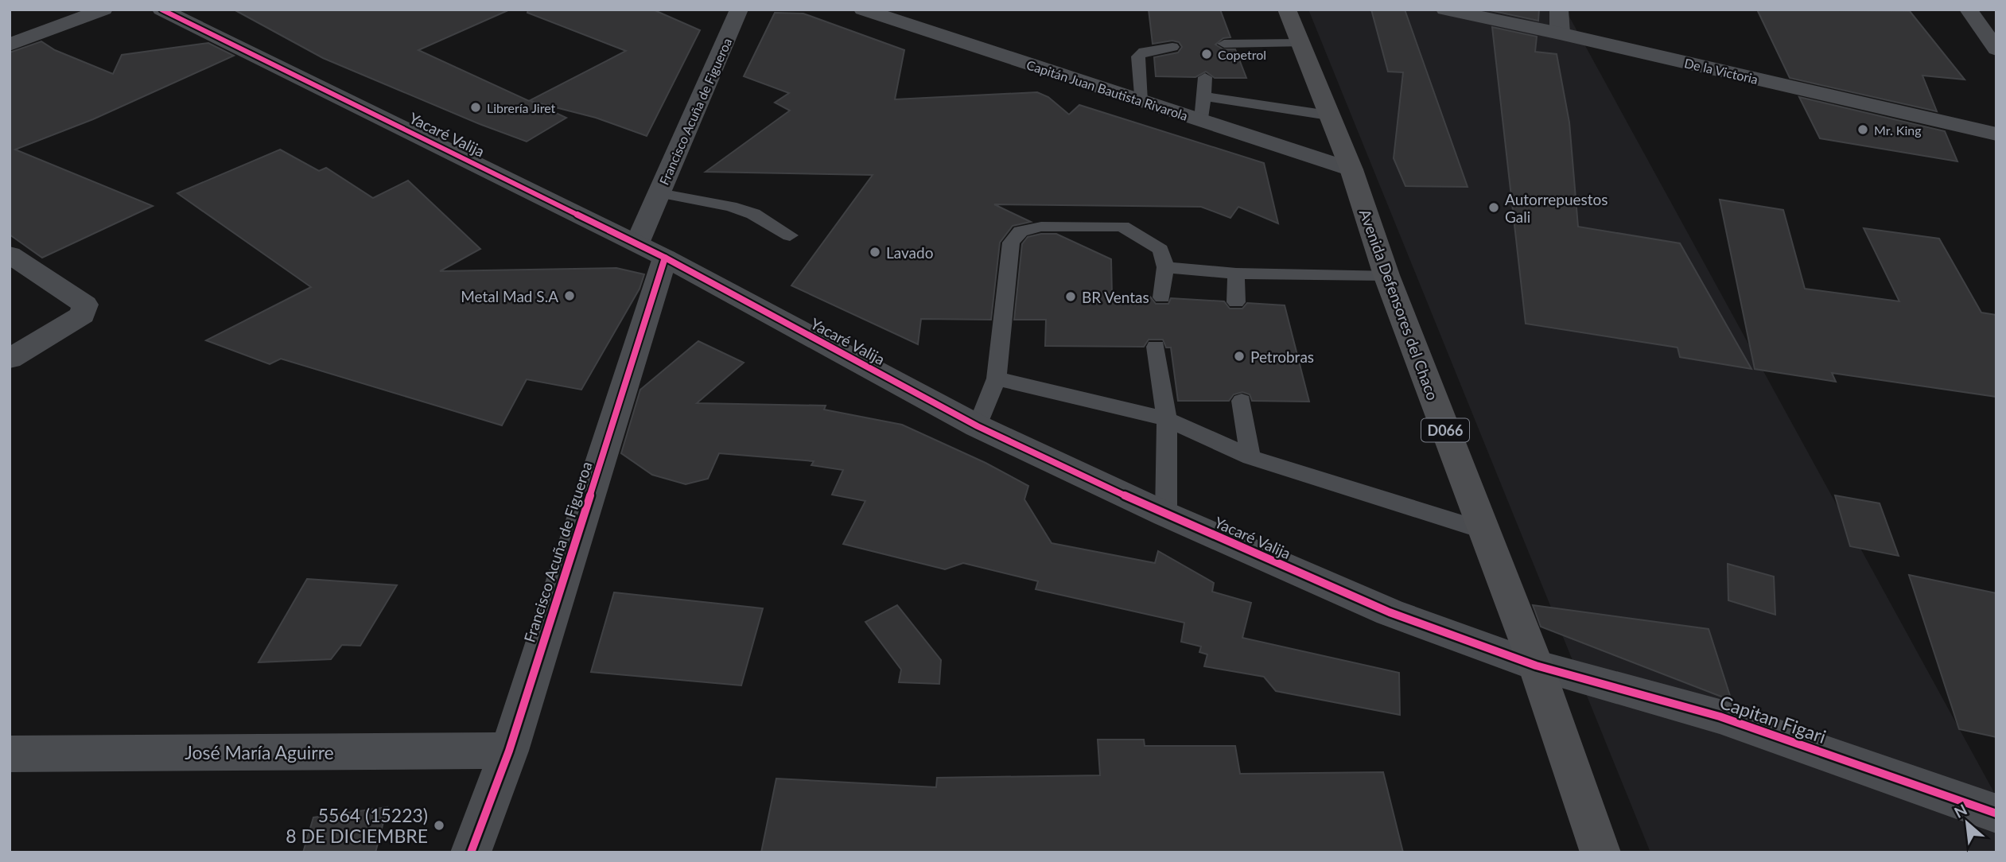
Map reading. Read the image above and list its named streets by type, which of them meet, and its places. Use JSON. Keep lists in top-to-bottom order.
{
  "streets": {
    "main road": ["Avenida Defensores del Chaco", "D066"],
    "street": [
      "De la Victoria",
      "Capitán Juan Bautista Rivarola",
      "Francisco Acuña de Figueroa",
      "Yacaré Valija",
      "Capitan Figari",
      "José María Aguirre"
    ]
  },
  "crossings": [
    ["Capitán Juan Bautista Rivarola", "Avenida Defensores del Chaco"],
    ["Francisco Acuña de Figueroa", "Yacaré Valija"],
    ["Francisco Acuña de Figueroa", "José María Aguirre"],
    ["Yacaré Valija", "Avenida Defensores del Chaco"],
    ["Yacaré Valija", "Capitan Figari"],
    ["Avenida Defensores del Chaco", "Capitan Figari"]
  ],
  "places": [
    "Copetrol",
    "Librería Jiret",
    "Mr. King",
    "Autorrepuestos Gali",
    "Lavado",
    "Metal Mad S.A",
    "BR Ventas",
    "Petrobras",
    "5564 (15223) 8 DE DICIEMBRE"
  ],
  "north": "top left"
}
